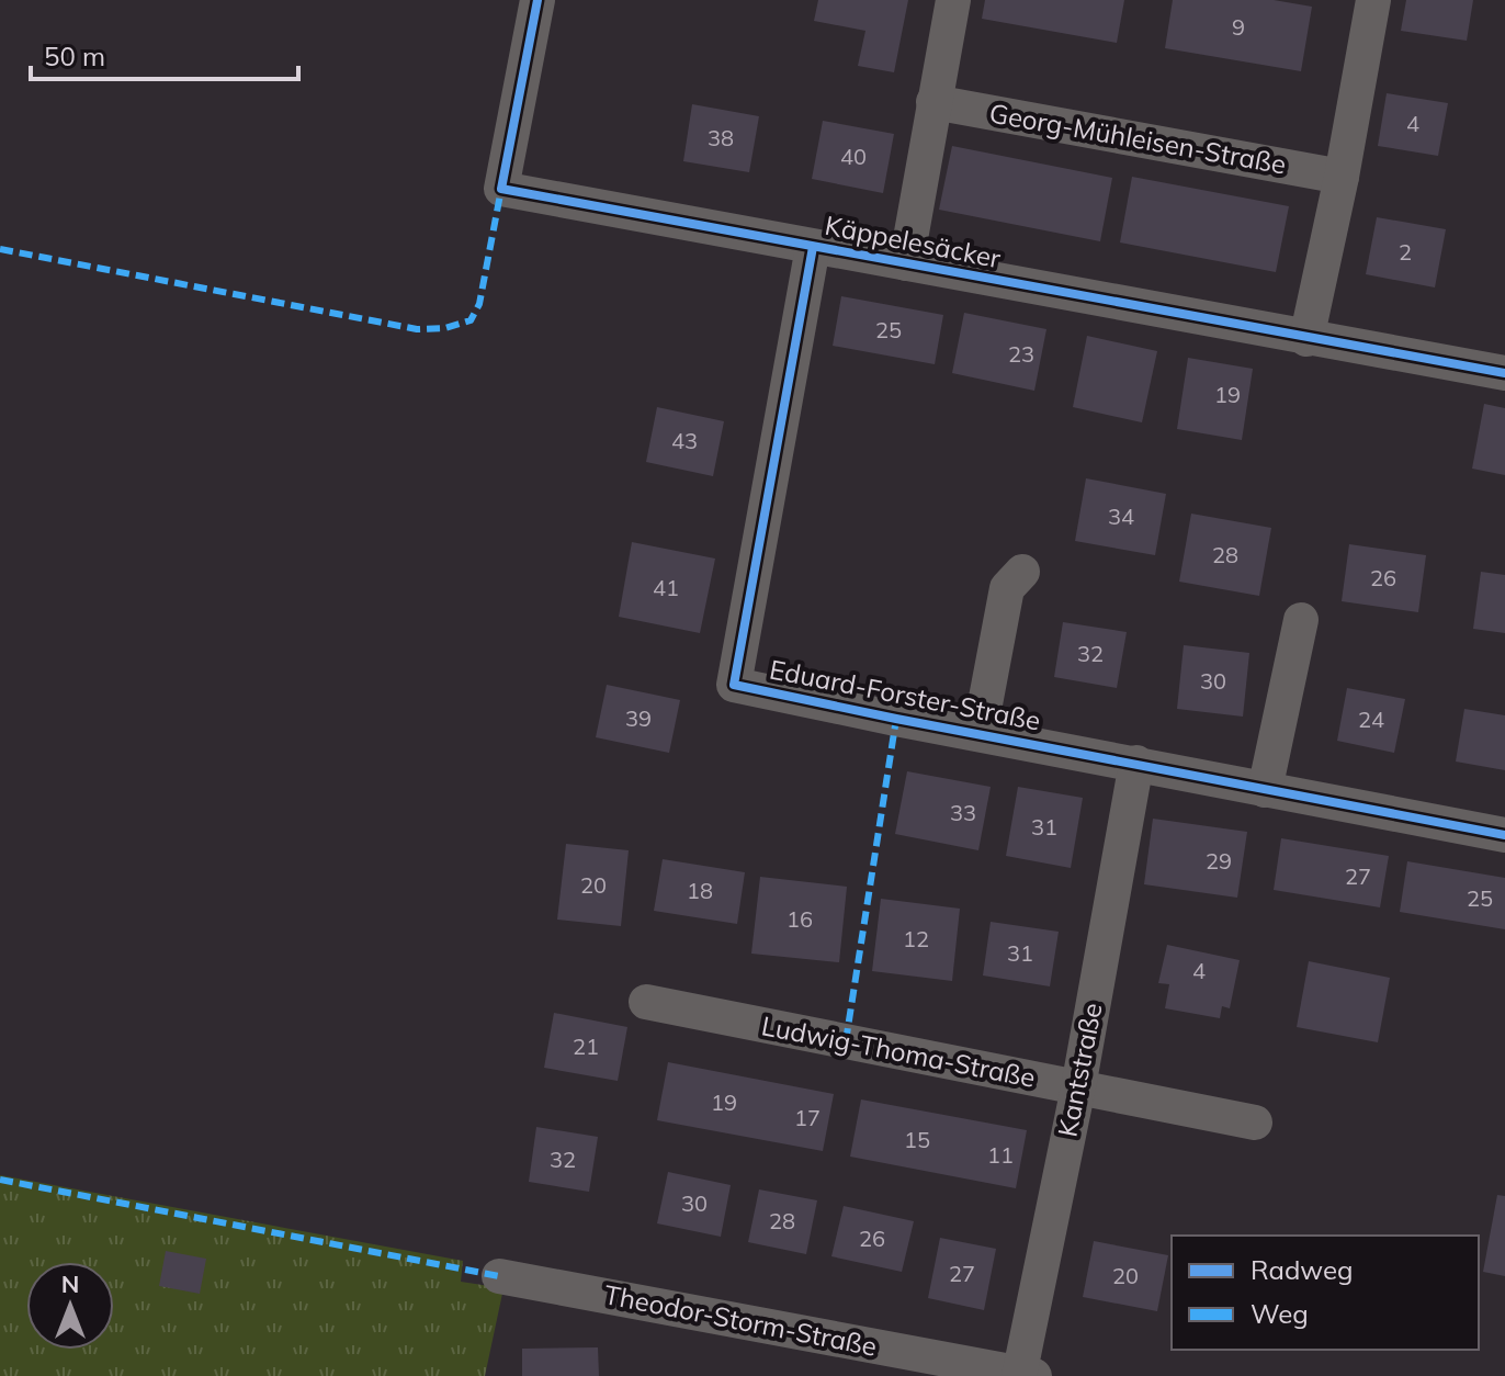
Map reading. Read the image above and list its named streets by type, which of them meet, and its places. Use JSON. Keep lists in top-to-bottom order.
{
  "streets": {
    "street": [
      "Georg-Mühleisen-Straße",
      "Käppelesäcker",
      "Eduard-Forster-Straße",
      "Ludwig-Thoma-Straße",
      "Kantstraße",
      "Theodor-Storm-Straße"
    ]
  },
  "crossings": [
    ["Käppelesäcker", "Eduard-Forster-Straße"],
    ["Eduard-Forster-Straße", "Kantstraße"],
    ["Ludwig-Thoma-Straße", "Kantstraße"],
    ["Kantstraße", "Theodor-Storm-Straße"]
  ],
  "house_numbers": [
    "9",
    "4",
    "38",
    "40",
    "2",
    "25",
    "23",
    "19",
    "43",
    "34",
    "28",
    "26",
    "41",
    "32",
    "30",
    "39",
    "24",
    "33",
    "31",
    "29",
    "27",
    "20",
    "18",
    "25",
    "16",
    "12",
    "31",
    "4",
    "21",
    "19",
    "17",
    "15",
    "11",
    "32",
    "30",
    "28",
    "26",
    "27",
    "20"
  ],
  "legend": ["Radweg", "Weg"],
  "scale_bar": "50 m",
  "north": "top"
}
